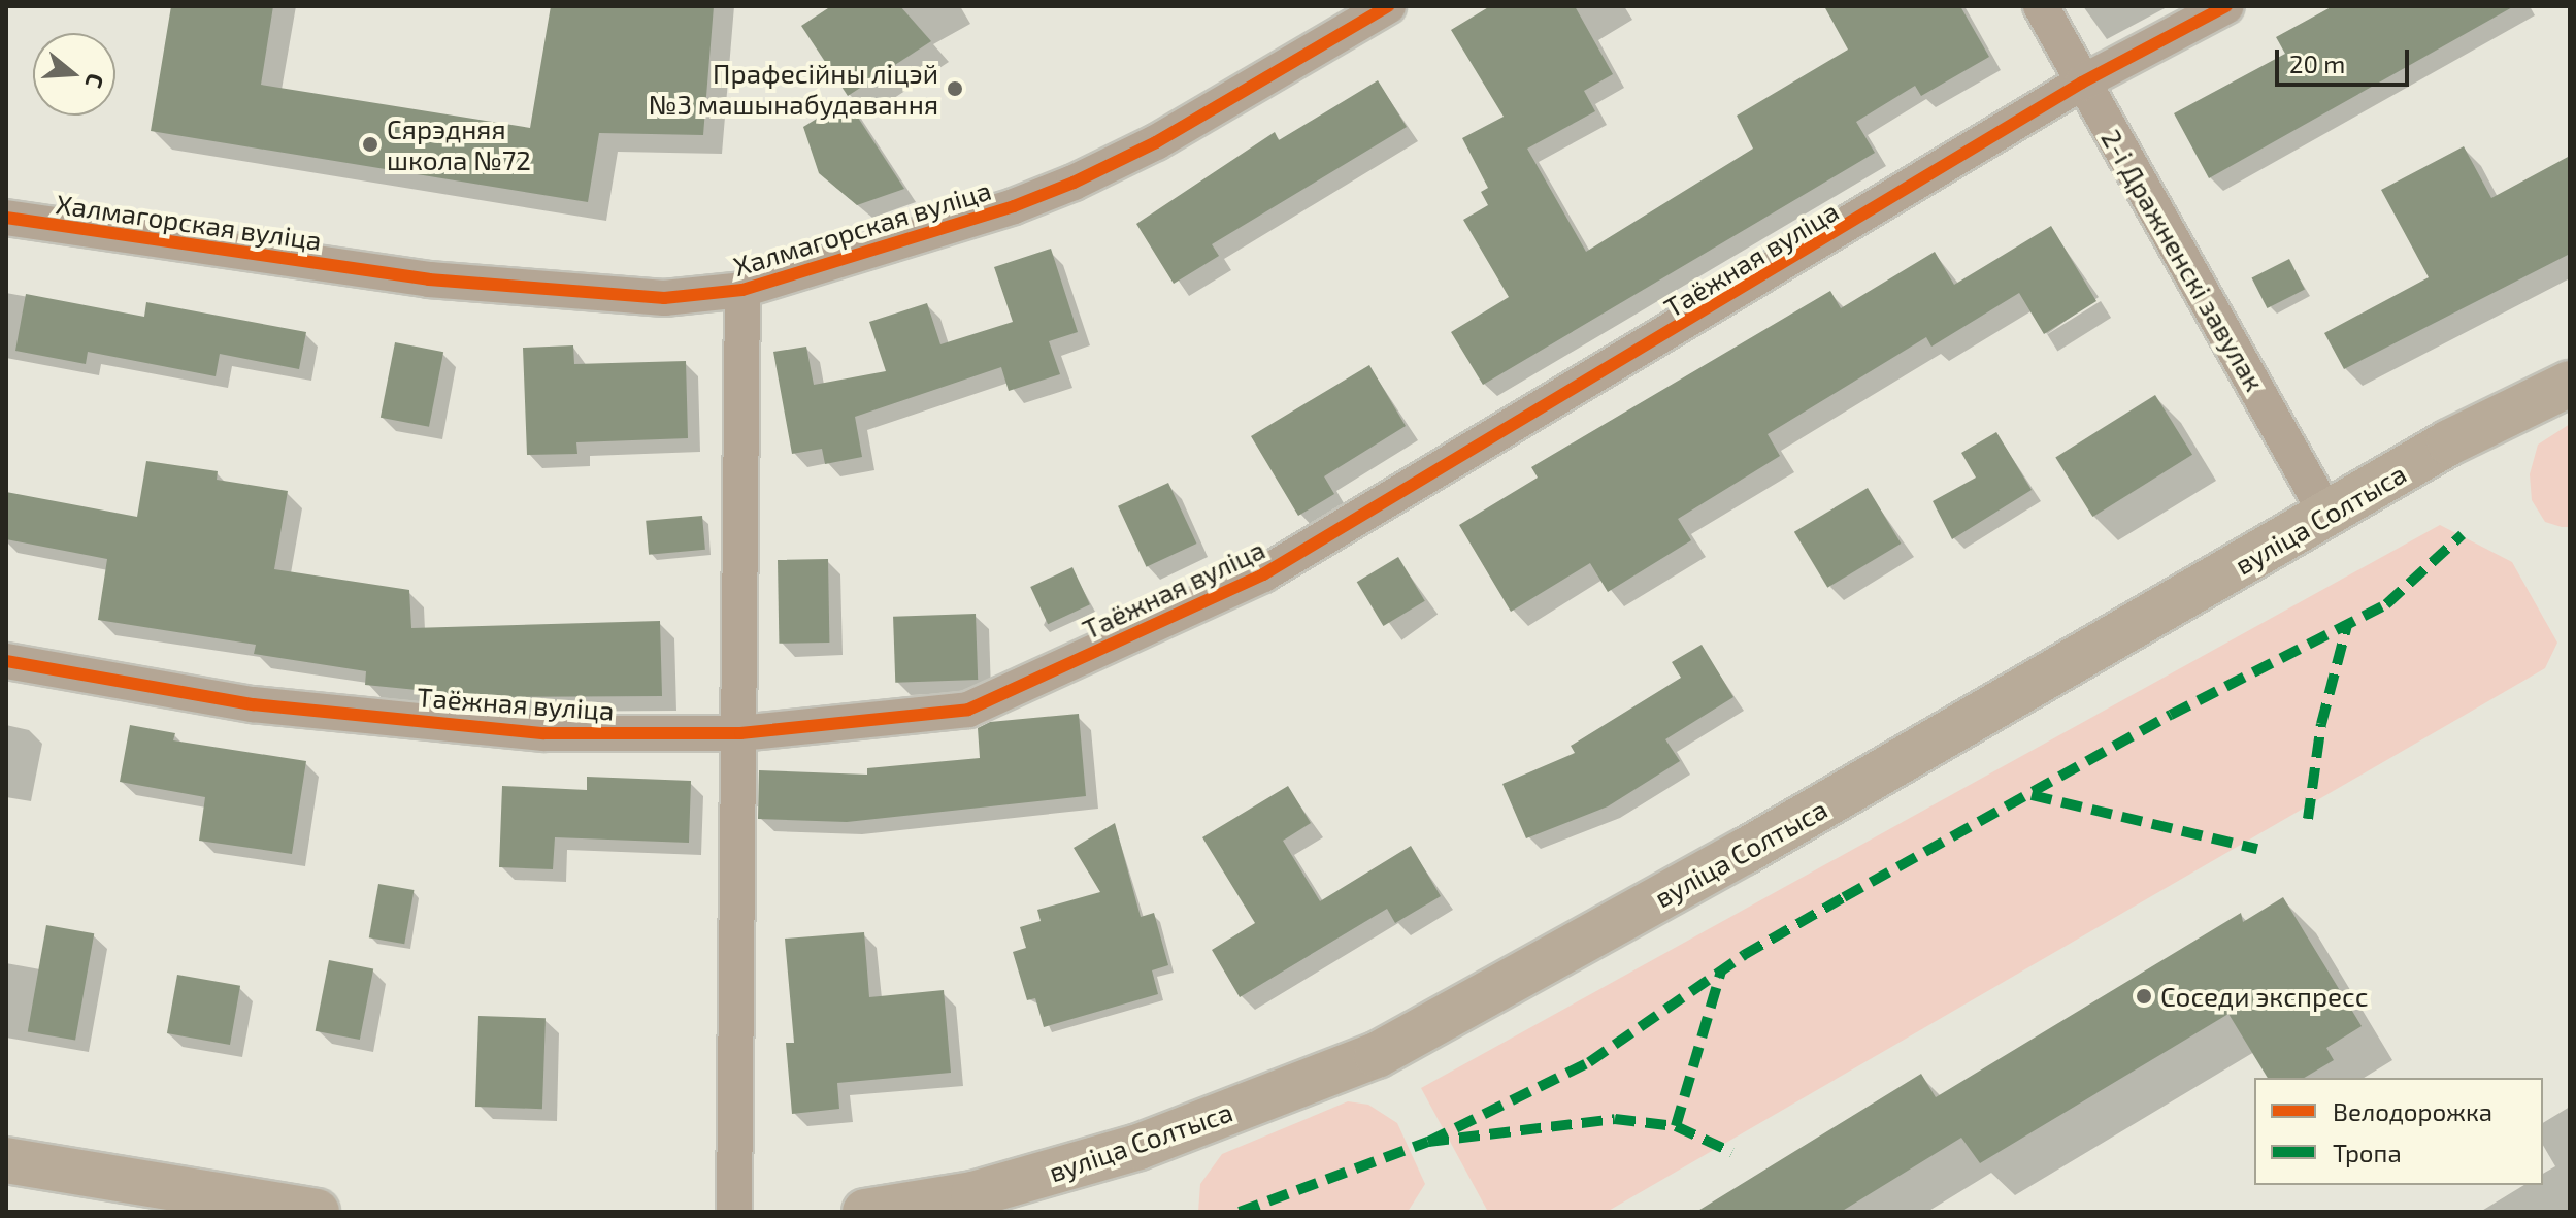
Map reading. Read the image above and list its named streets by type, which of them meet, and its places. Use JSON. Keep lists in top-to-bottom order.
{
  "streets": {
    "main road": ["вуліца Солтыса"],
    "street": ["Халмагорская вуліца", "Таёжная вуліца", "2-і Дражненскі завулак"]
  },
  "crossings": [
    ["Таёжная вуліца", "2-і Дражненскі завулак"],
    ["2-і Дражненскі завулак", "вуліца Солтыса"]
  ],
  "places": ["Прафесійны ліцэй №3 машынабудавання", "Сярэдняя школа №72", "Соседи экспресс"],
  "legend": ["Велодорожка", "Тропа"],
  "scale_bar": "20 m",
  "north": "right"
}
